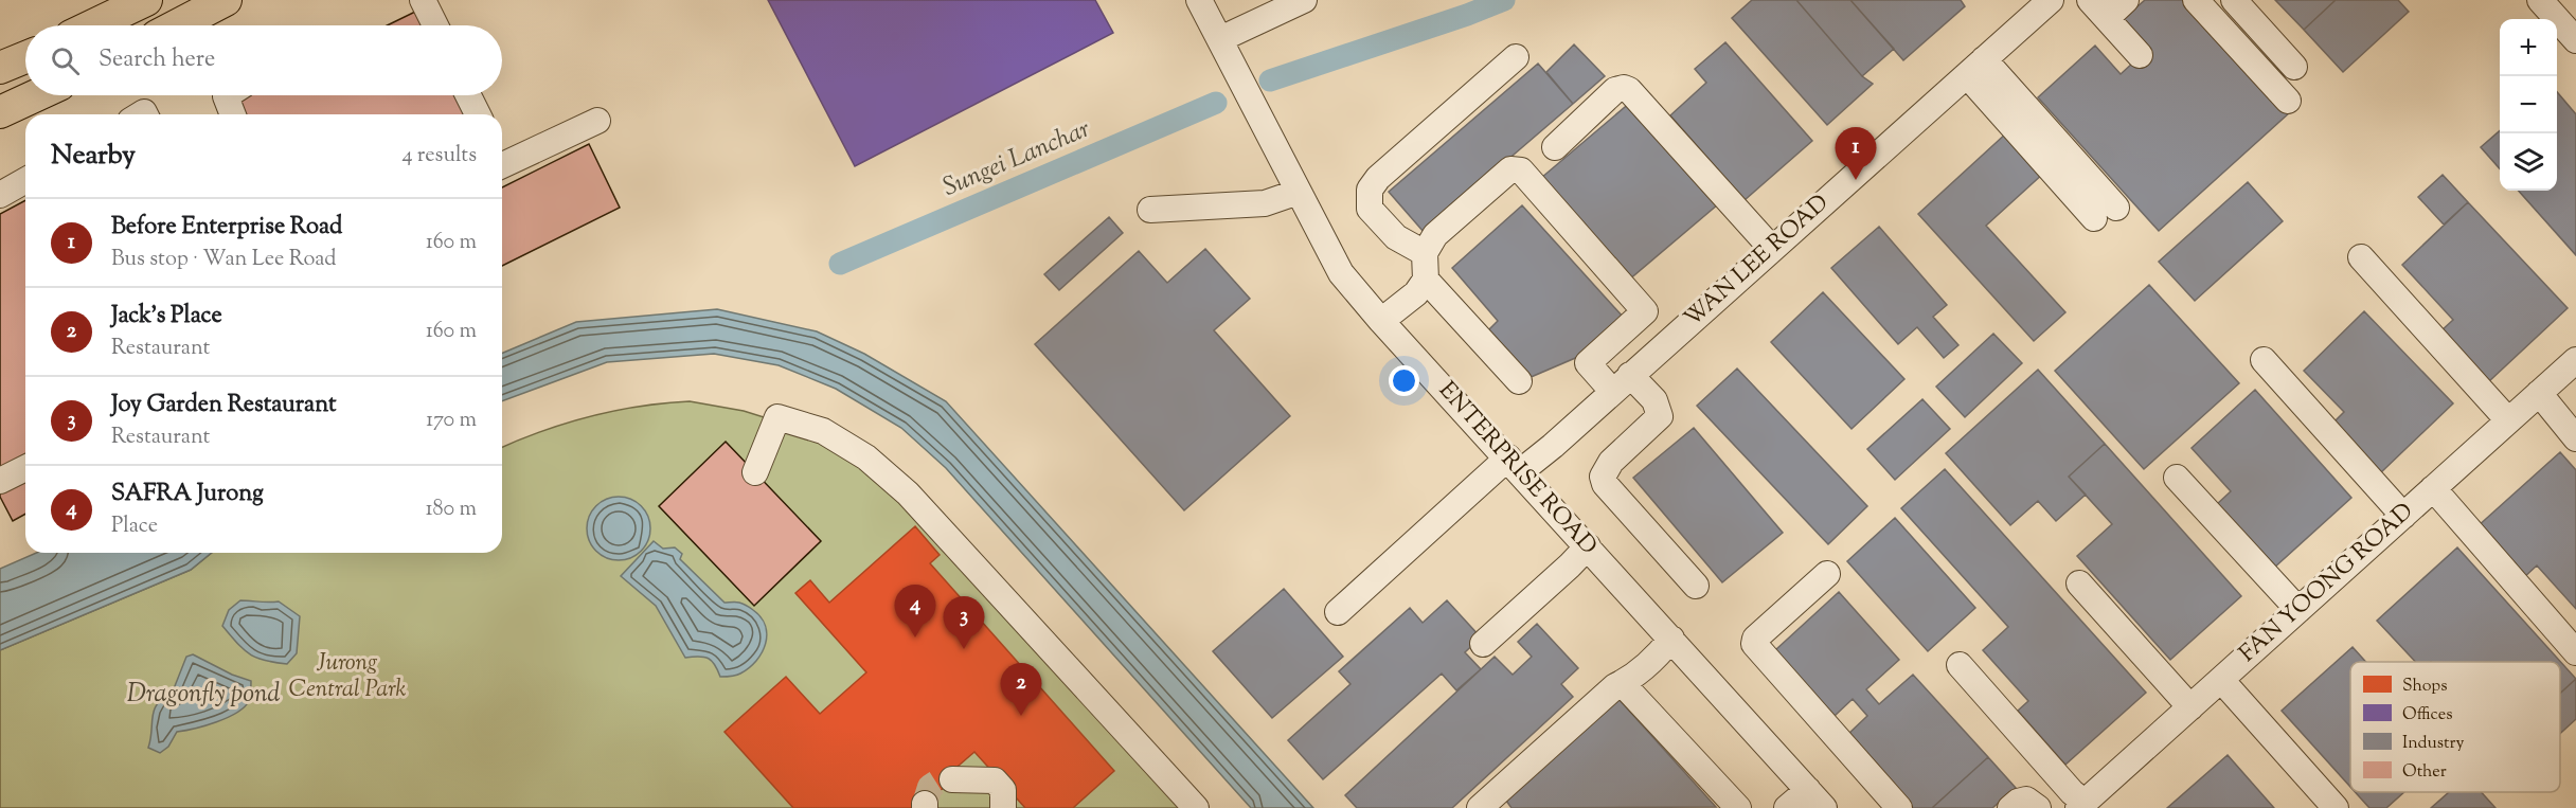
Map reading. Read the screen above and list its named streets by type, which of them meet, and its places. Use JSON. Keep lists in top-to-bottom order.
{
  "streets": {
    "street": ["WAN LEE ROAD", "ENTERPRISE ROAD", "FAN YOONG ROAD"]
  },
  "crossings": [
    ["WAN LEE ROAD", "ENTERPRISE ROAD"]
  ],
  "water": ["Sungei Lanchar", "Dragonfly pond"],
  "parks": ["Jurong Central Park"],
  "legend": [
    "Shops",
    "Offices",
    "Industry",
    "Other"
  ],
  "page": {
    "map_buttons": ["+", "−"],
    "search": "Search here",
    "heading": ["Nearby", "4 results"],
    "pins": [
      "1",
      "4",
      "3",
      "2"
    ],
    "list": [
      {
        "mark": "1",
        "name": "Before Enterprise Road",
        "note": "Bus stop · Wan Lee Road",
        "value": "160 m"
      },
      {
        "mark": "2",
        "name": "Jack's Place",
        "note": "Restaurant",
        "value": "160 m"
      },
      {
        "mark": "3",
        "name": "Joy Garden Restaurant",
        "note": "Restaurant",
        "value": "170 m"
      },
      {
        "mark": "4",
        "name": "SAFRA Jurong",
        "note": "Place",
        "value": "180 m"
      }
    ]
  }
}
